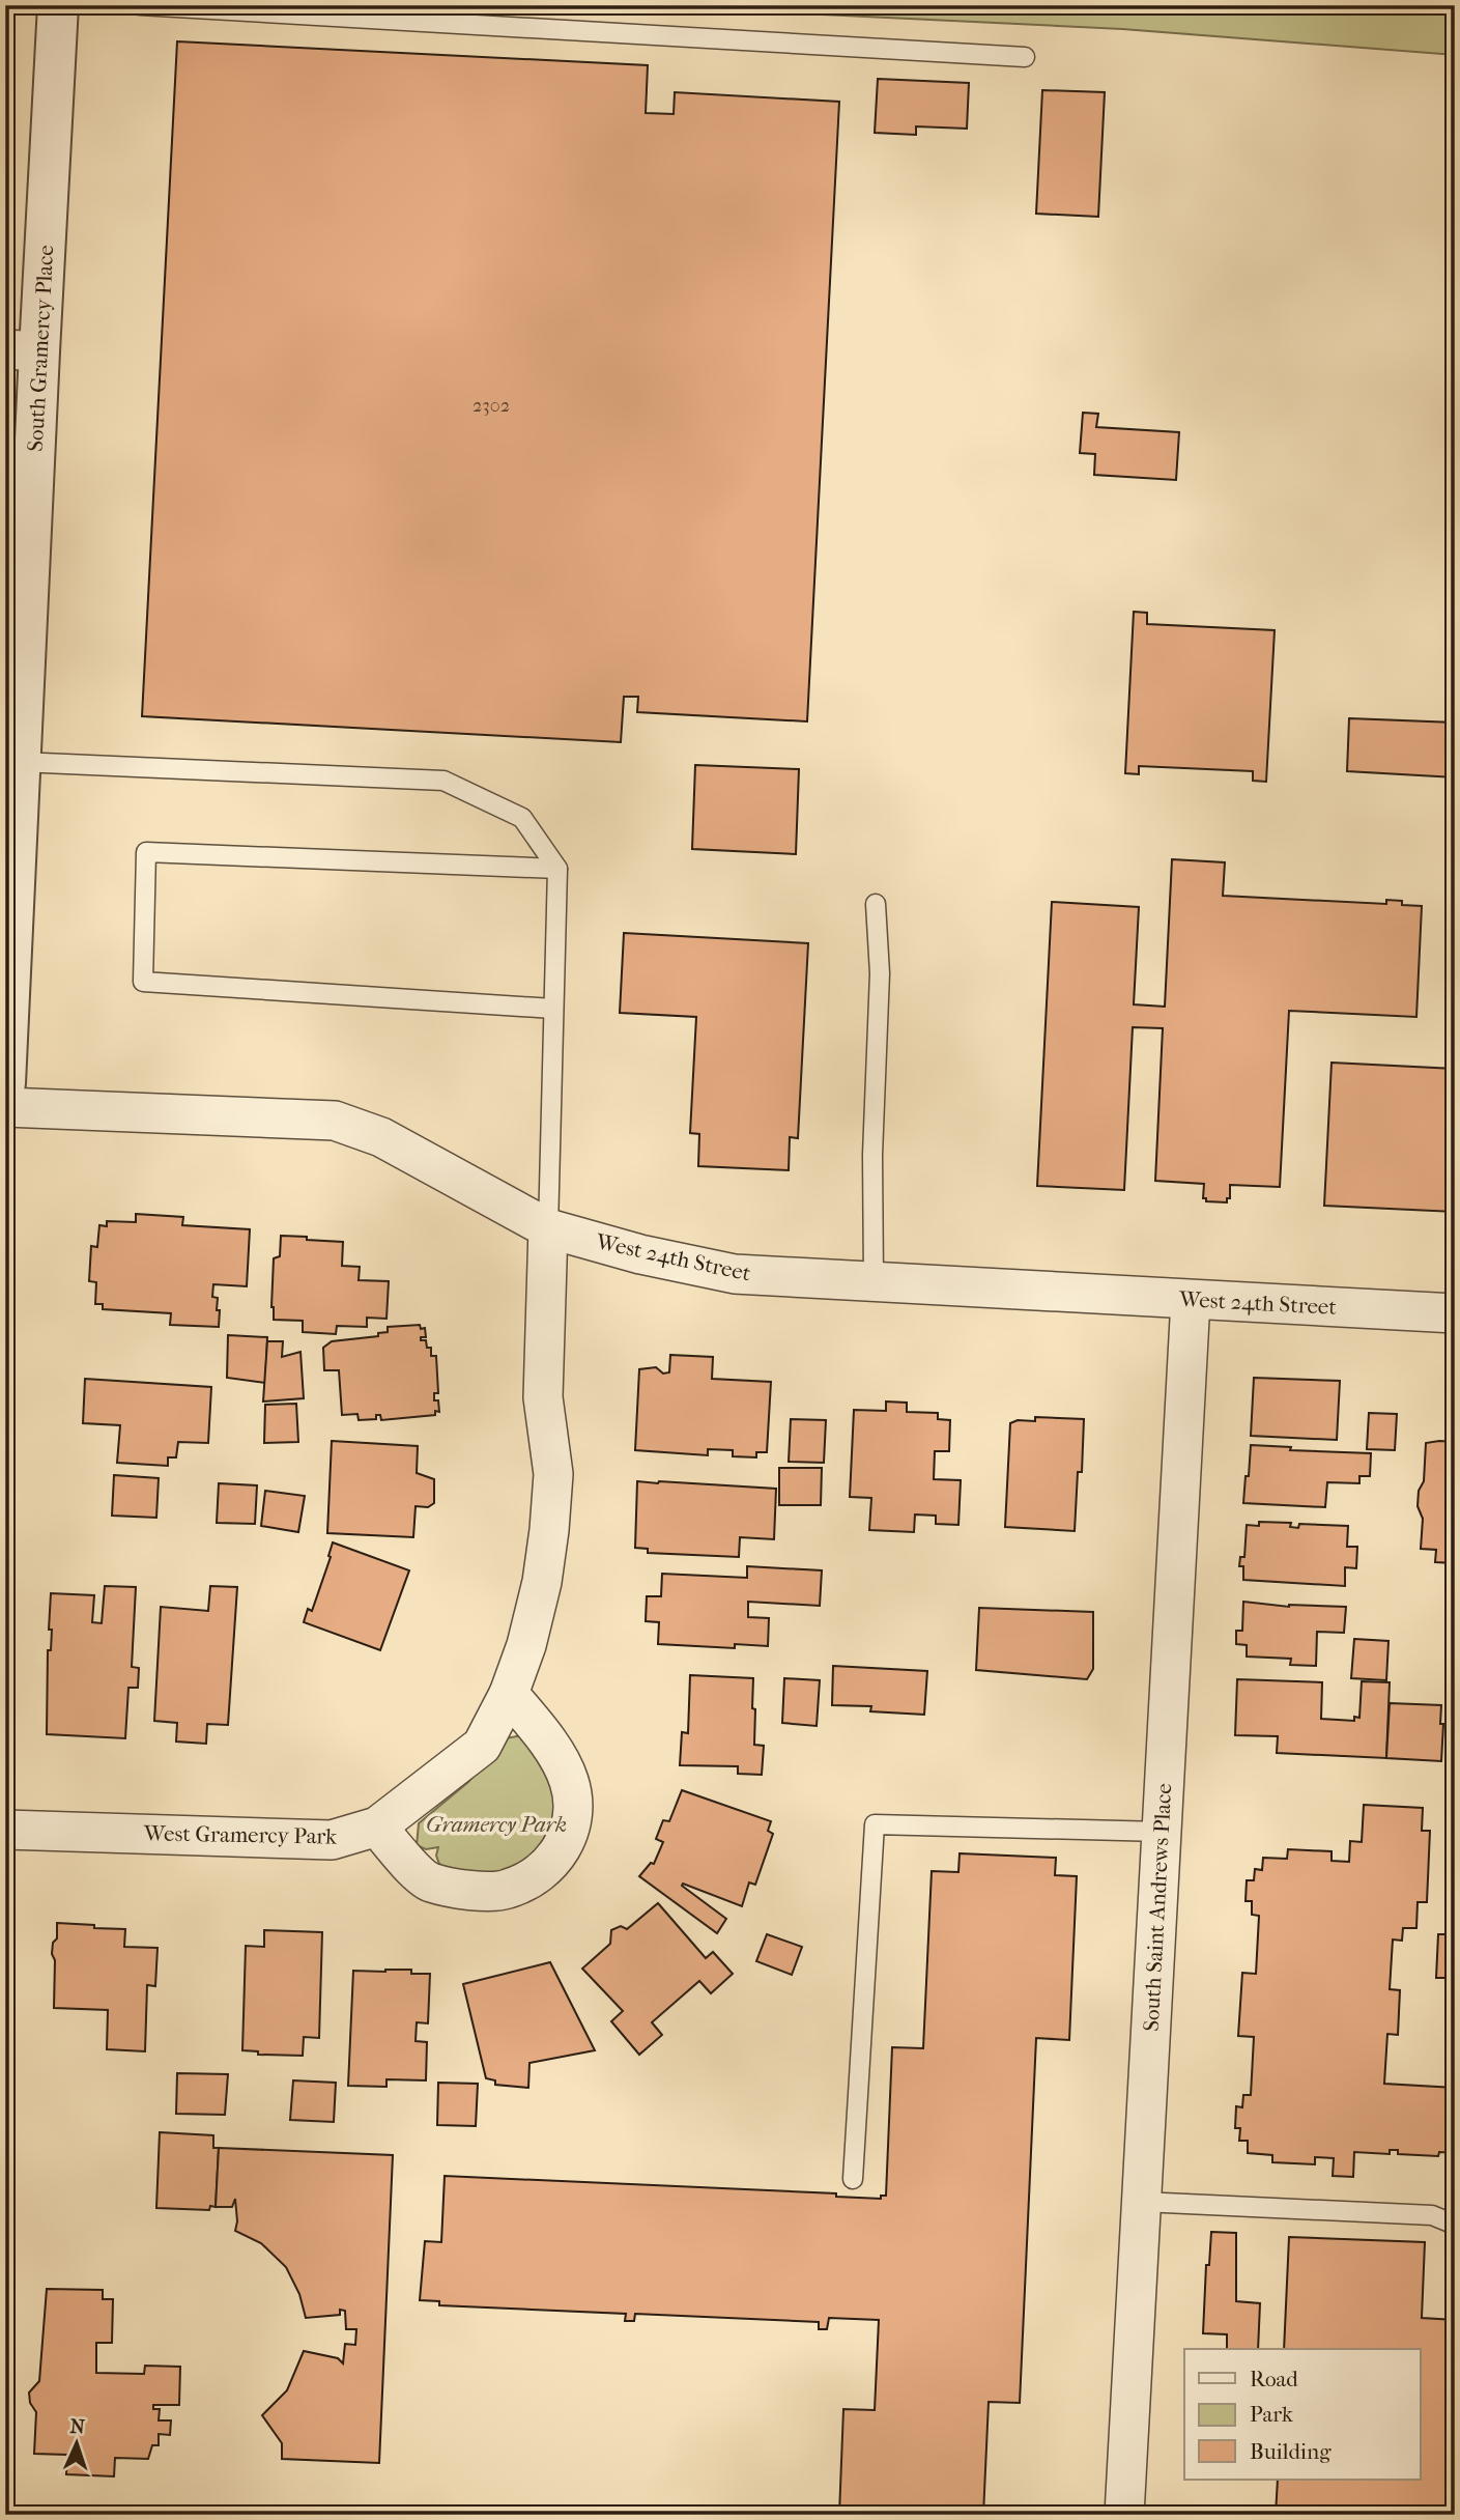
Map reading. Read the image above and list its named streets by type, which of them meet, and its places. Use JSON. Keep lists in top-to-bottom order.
{
  "streets": {
    "street": [
      "South Gramercy Place",
      "West 24th Street",
      "West Gramercy Park",
      "South Saint Andrews Place"
    ]
  },
  "crossings": [
    ["West 24th Street", "West Gramercy Park"],
    ["West 24th Street", "South Saint Andrews Place"]
  ],
  "parks": ["Gramercy Park"],
  "house_numbers": ["2302"],
  "legend": ["Road", "Park", "Building"],
  "north": "top"
}
